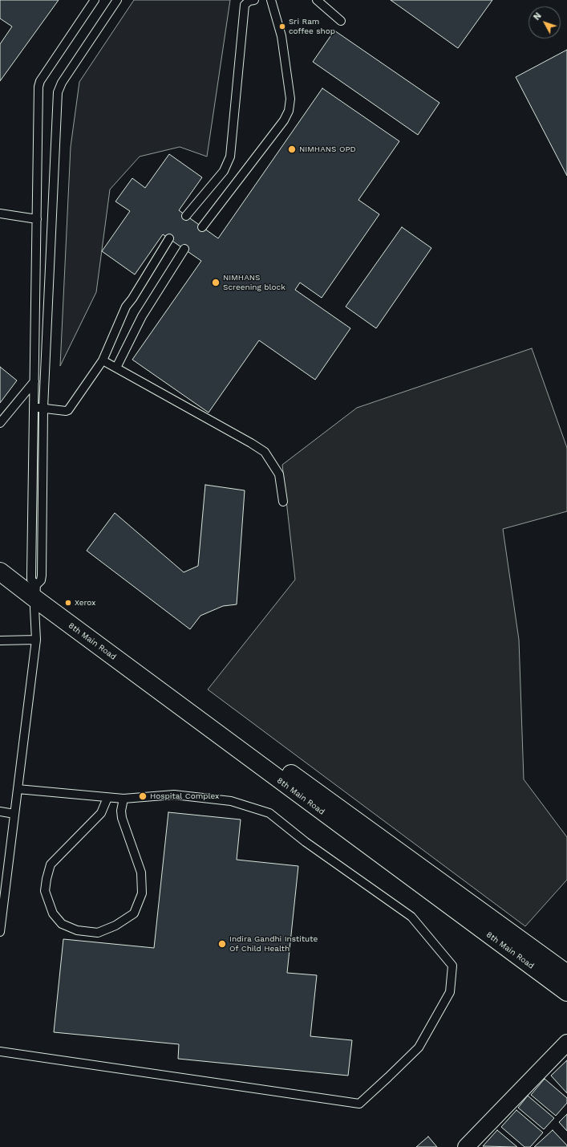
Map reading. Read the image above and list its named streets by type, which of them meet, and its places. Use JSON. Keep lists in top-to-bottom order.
{
  "streets": {
    "street": ["8th Main Road"]
  },
  "places": [
    "Sri Ram coffee shop",
    "NIMHANS OPD",
    "NIMHANS Screening block",
    "Xerox",
    "Hospital Complex",
    "Indira Gandhi Institute Of Child Health"
  ],
  "north": "top left"
}
